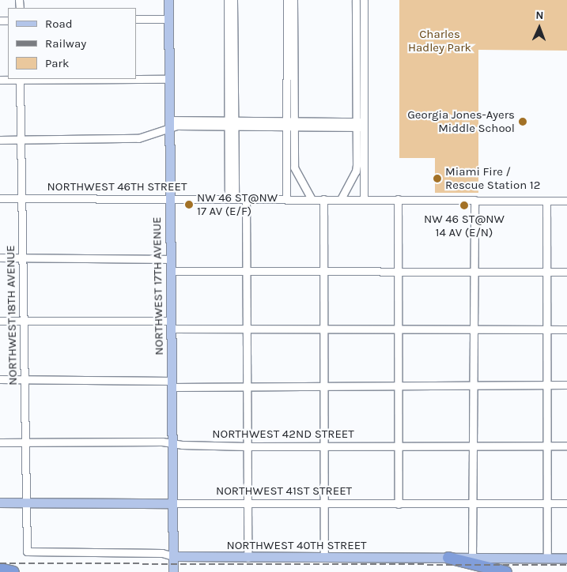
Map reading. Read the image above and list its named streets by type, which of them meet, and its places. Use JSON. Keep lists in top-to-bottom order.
{
  "streets": {
    "main road": ["NORTHWEST 17TH AVENUE", "NORTHWEST 41ST STREET", "NORTHWEST 40TH STREET"],
    "street": ["NORTHWEST 46TH STREET", "NORTHWEST 18TH AVENUE", "NORTHWEST 42ND STREET"]
  },
  "crossings": [
    ["NORTHWEST 46TH STREET", "NORTHWEST 17TH AVENUE"],
    ["NORTHWEST 46TH STREET", "NORTHWEST 18TH AVENUE"],
    ["NORTHWEST 17TH AVENUE", "NORTHWEST 42ND STREET"],
    ["NORTHWEST 17TH AVENUE", "NORTHWEST 41ST STREET"],
    ["NORTHWEST 17TH AVENUE", "NORTHWEST 40TH STREET"],
    ["NORTHWEST 18TH AVENUE", "NORTHWEST 42ND STREET"],
    ["NORTHWEST 18TH AVENUE", "NORTHWEST 41ST STREET"],
    ["NORTHWEST 18TH AVENUE", "NORTHWEST 40TH STREET"]
  ],
  "parks": ["Charles Hadley Park"],
  "places": [
    "Georgia Jones-Ayers Middle School",
    "Miami Fire / Rescue Station 12",
    "NW 46 ST@NW 17 AV (E/F)",
    "NW 46 ST@NW 14 AV (E/N)"
  ],
  "legend": ["Road", "Railway", "Park"],
  "north": "top"
}
